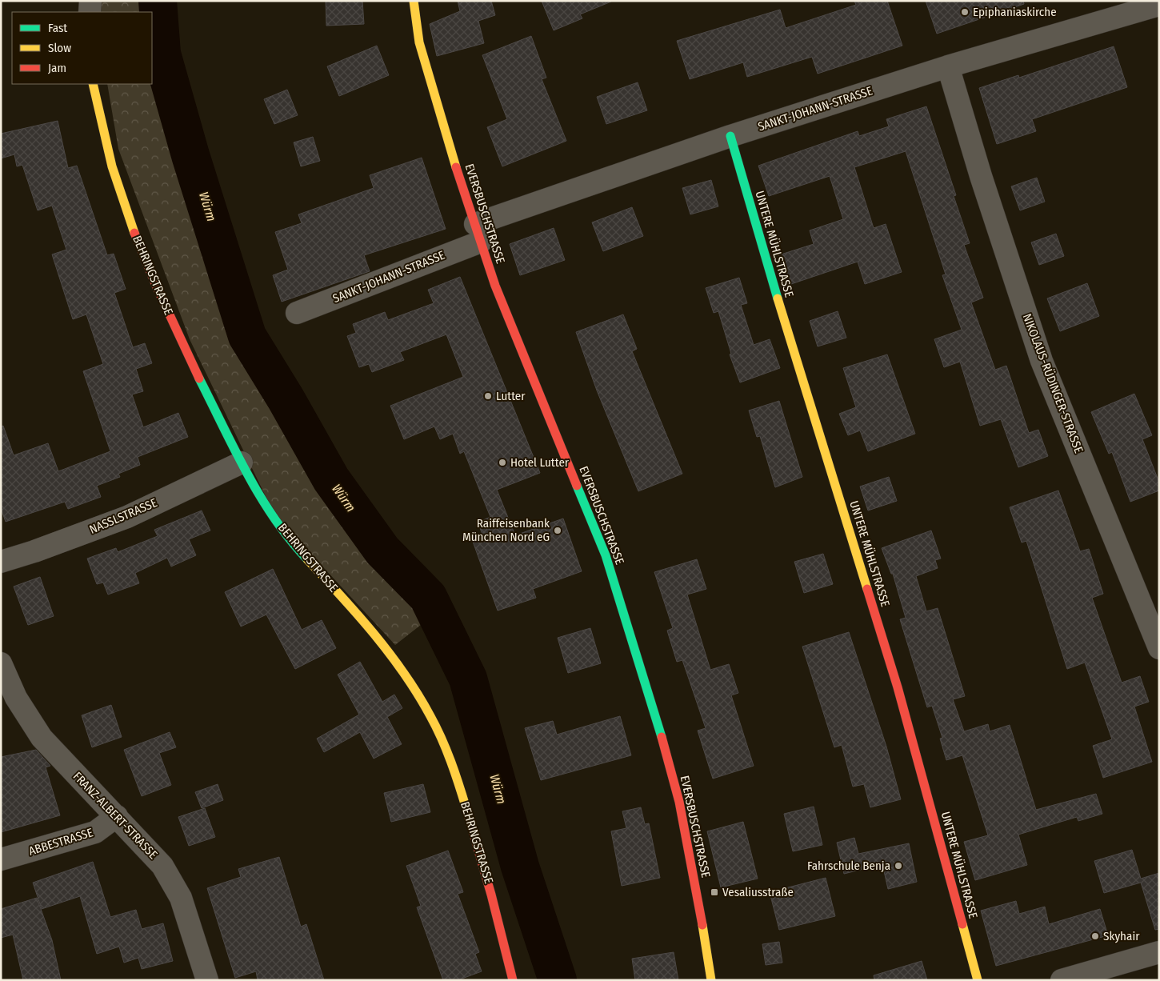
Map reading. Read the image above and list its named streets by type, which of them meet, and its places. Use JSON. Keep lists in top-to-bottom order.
{
  "streets": {
    "street": [
      "SANKT-JOHANN-STRASSE",
      "EVERSBUSCHSTRASSE",
      "UNTERE MÜHLSTRASSE",
      "BEHRINGSTRASSE",
      "NIKOLAUS-RÜDINGER-STRASSE",
      "NASSLSTRASSE",
      "FRANZ-ALBERT-STRASSE",
      "ABBESTRASSE"
    ]
  },
  "crossings": [
    ["SANKT-JOHANN-STRASSE", "EVERSBUSCHSTRASSE"],
    ["SANKT-JOHANN-STRASSE", "UNTERE MÜHLSTRASSE"],
    ["SANKT-JOHANN-STRASSE", "NIKOLAUS-RÜDINGER-STRASSE"],
    ["BEHRINGSTRASSE", "NASSLSTRASSE"],
    ["FRANZ-ALBERT-STRASSE", "ABBESTRASSE"]
  ],
  "water": ["Würm"],
  "places": {
    "other": [
      "Epiphaniaskirche",
      "Lutter",
      "Hotel Lutter",
      "Raiffeisenbank München Nord eG",
      "Fahrschule Benja",
      "Skyhair"
    ],
    "transit": ["Vesaliusstraße"]
  },
  "legend": ["Fast", "Slow", "Jam"]
}
